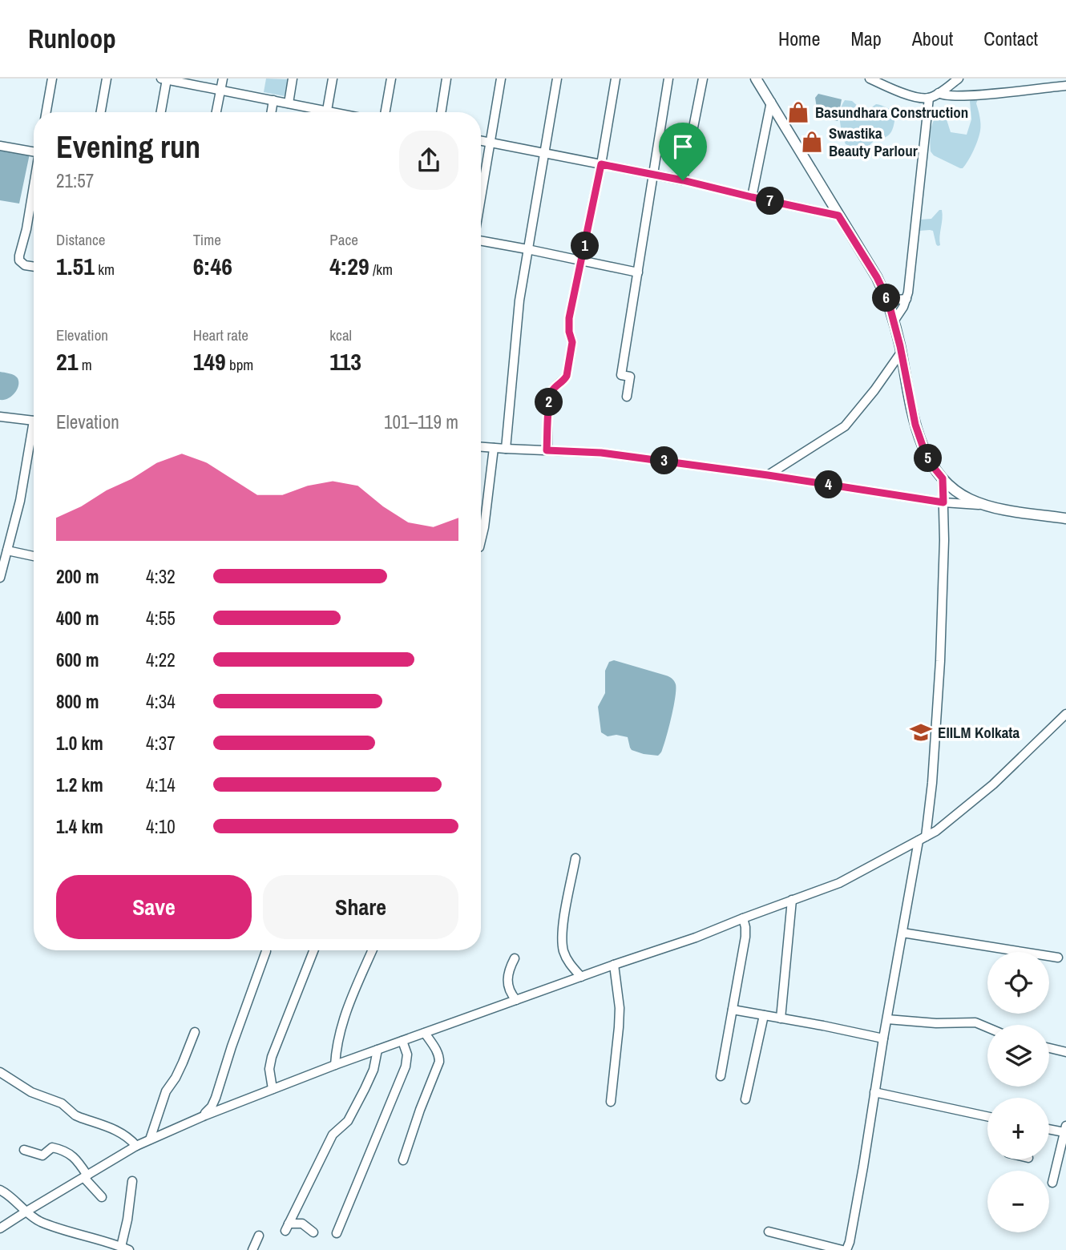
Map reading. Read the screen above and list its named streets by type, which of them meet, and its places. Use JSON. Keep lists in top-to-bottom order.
{
  "places": {
    "shop": ["Basundhara Construction", "Swastika Beauty Parlour"],
    "school or university": ["EIILM Kolkata"]
  },
  "page": {
    "header": "Runloop",
    "nav": [
      "Home",
      "Map",
      "About",
      "Contact"
    ],
    "heading": ["Evening run", "21:57"],
    "pins": [
      "7",
      "1",
      "6",
      "2",
      "5",
      "3",
      "4"
    ],
    "stats": [
      ["Distance", "1.51 km"],
      ["Time", "6:46"],
      ["Pace", "4:29 /km"],
      ["Elevation", "21 m"],
      ["Heart rate", "149 bpm"],
      ["kcal", "113"]
    ],
    "chart": ["Elevation", "101–119 m"],
    "list": [
      {
        "name": "200 m",
        "note": "4:32"
      },
      {
        "name": "400 m",
        "note": "4:55"
      },
      {
        "name": "600 m",
        "note": "4:22"
      },
      {
        "name": "800 m",
        "note": "4:34"
      },
      {
        "name": "1.0 km",
        "note": "4:37"
      },
      {
        "name": "1.2 km",
        "note": "4:14"
      },
      {
        "name": "1.4 km",
        "note": "4:10"
      }
    ],
    "buttons": ["Save", "Share"],
    "map_buttons": ["+", "−"]
  }
}
